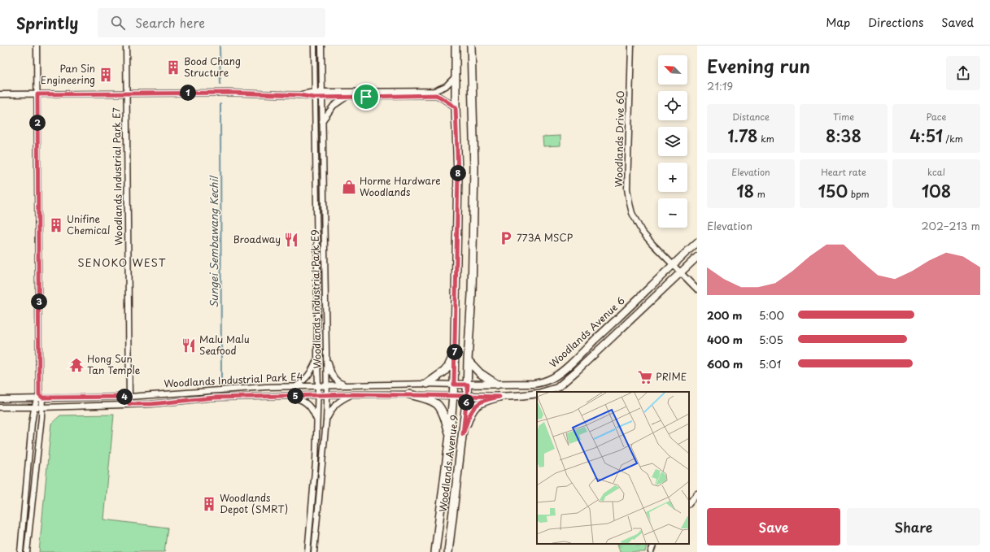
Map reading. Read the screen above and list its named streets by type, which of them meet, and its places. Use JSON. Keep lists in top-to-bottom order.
{
  "streets": {
    "main road": ["Woodlands Avenue 9"],
    "street": [
      "Woodlands Drive 60",
      "Woodlands Industrial Park E7",
      "Woodlands Industrial Park E9",
      "Woodlands Avenue 6",
      "Woodlands Industrial Park E4"
    ]
  },
  "crossings": [
    ["Woodlands Drive 60", "Woodlands Avenue 6"],
    ["Woodlands Industrial Park E7", "Woodlands Industrial Park E4"],
    ["Woodlands Industrial Park E9", "Woodlands Industrial Park E4"],
    ["Woodlands Avenue 6", "Woodlands Industrial Park E4"],
    ["Woodlands Avenue 6", "Woodlands Avenue 9"],
    ["Woodlands Industrial Park E4", "Woodlands Avenue 9"]
  ],
  "districts": ["SENOKO WEST"],
  "water": ["Sungei Sembawang Kechil"],
  "places": {
    "building": [
      "Bood Chang Structure",
      "Pan Sin Engineering",
      "Unifine Chemical",
      "Woodlands Depot (SMRT)"
    ],
    "shop": ["Horme Hardware Woodlands"],
    "parking": ["773A MSCP"],
    "restaurant": ["Broadway", "Malu Malu Seafood"],
    "temple": ["Hong Sun Tan Temple"],
    "supermarket": ["PRIME"]
  },
  "north": "top left",
  "page": {
    "header": "Sprintly",
    "search": "Search here",
    "nav": ["Map", "Directions", "Saved"],
    "heading": ["Evening run", "21:19"],
    "map_buttons": ["+", "−"],
    "pins": [
      "1",
      "2",
      "8",
      "3",
      "7",
      "5",
      "4",
      "6"
    ],
    "stats": [
      ["Distance", "1.78 km"],
      ["Time", "8:38"],
      ["Pace", "4:51 /km"],
      ["Elevation", "18 m"],
      ["Heart rate", "150 bpm"],
      ["kcal", "108"]
    ],
    "chart": ["Elevation", "202–213 m"],
    "list": [
      {
        "name": "200 m",
        "note": "5:00"
      },
      {
        "name": "400 m",
        "note": "5:05"
      },
      {
        "name": "600 m",
        "note": "5:01"
      }
    ],
    "buttons": ["Save", "Share"]
  }
}
